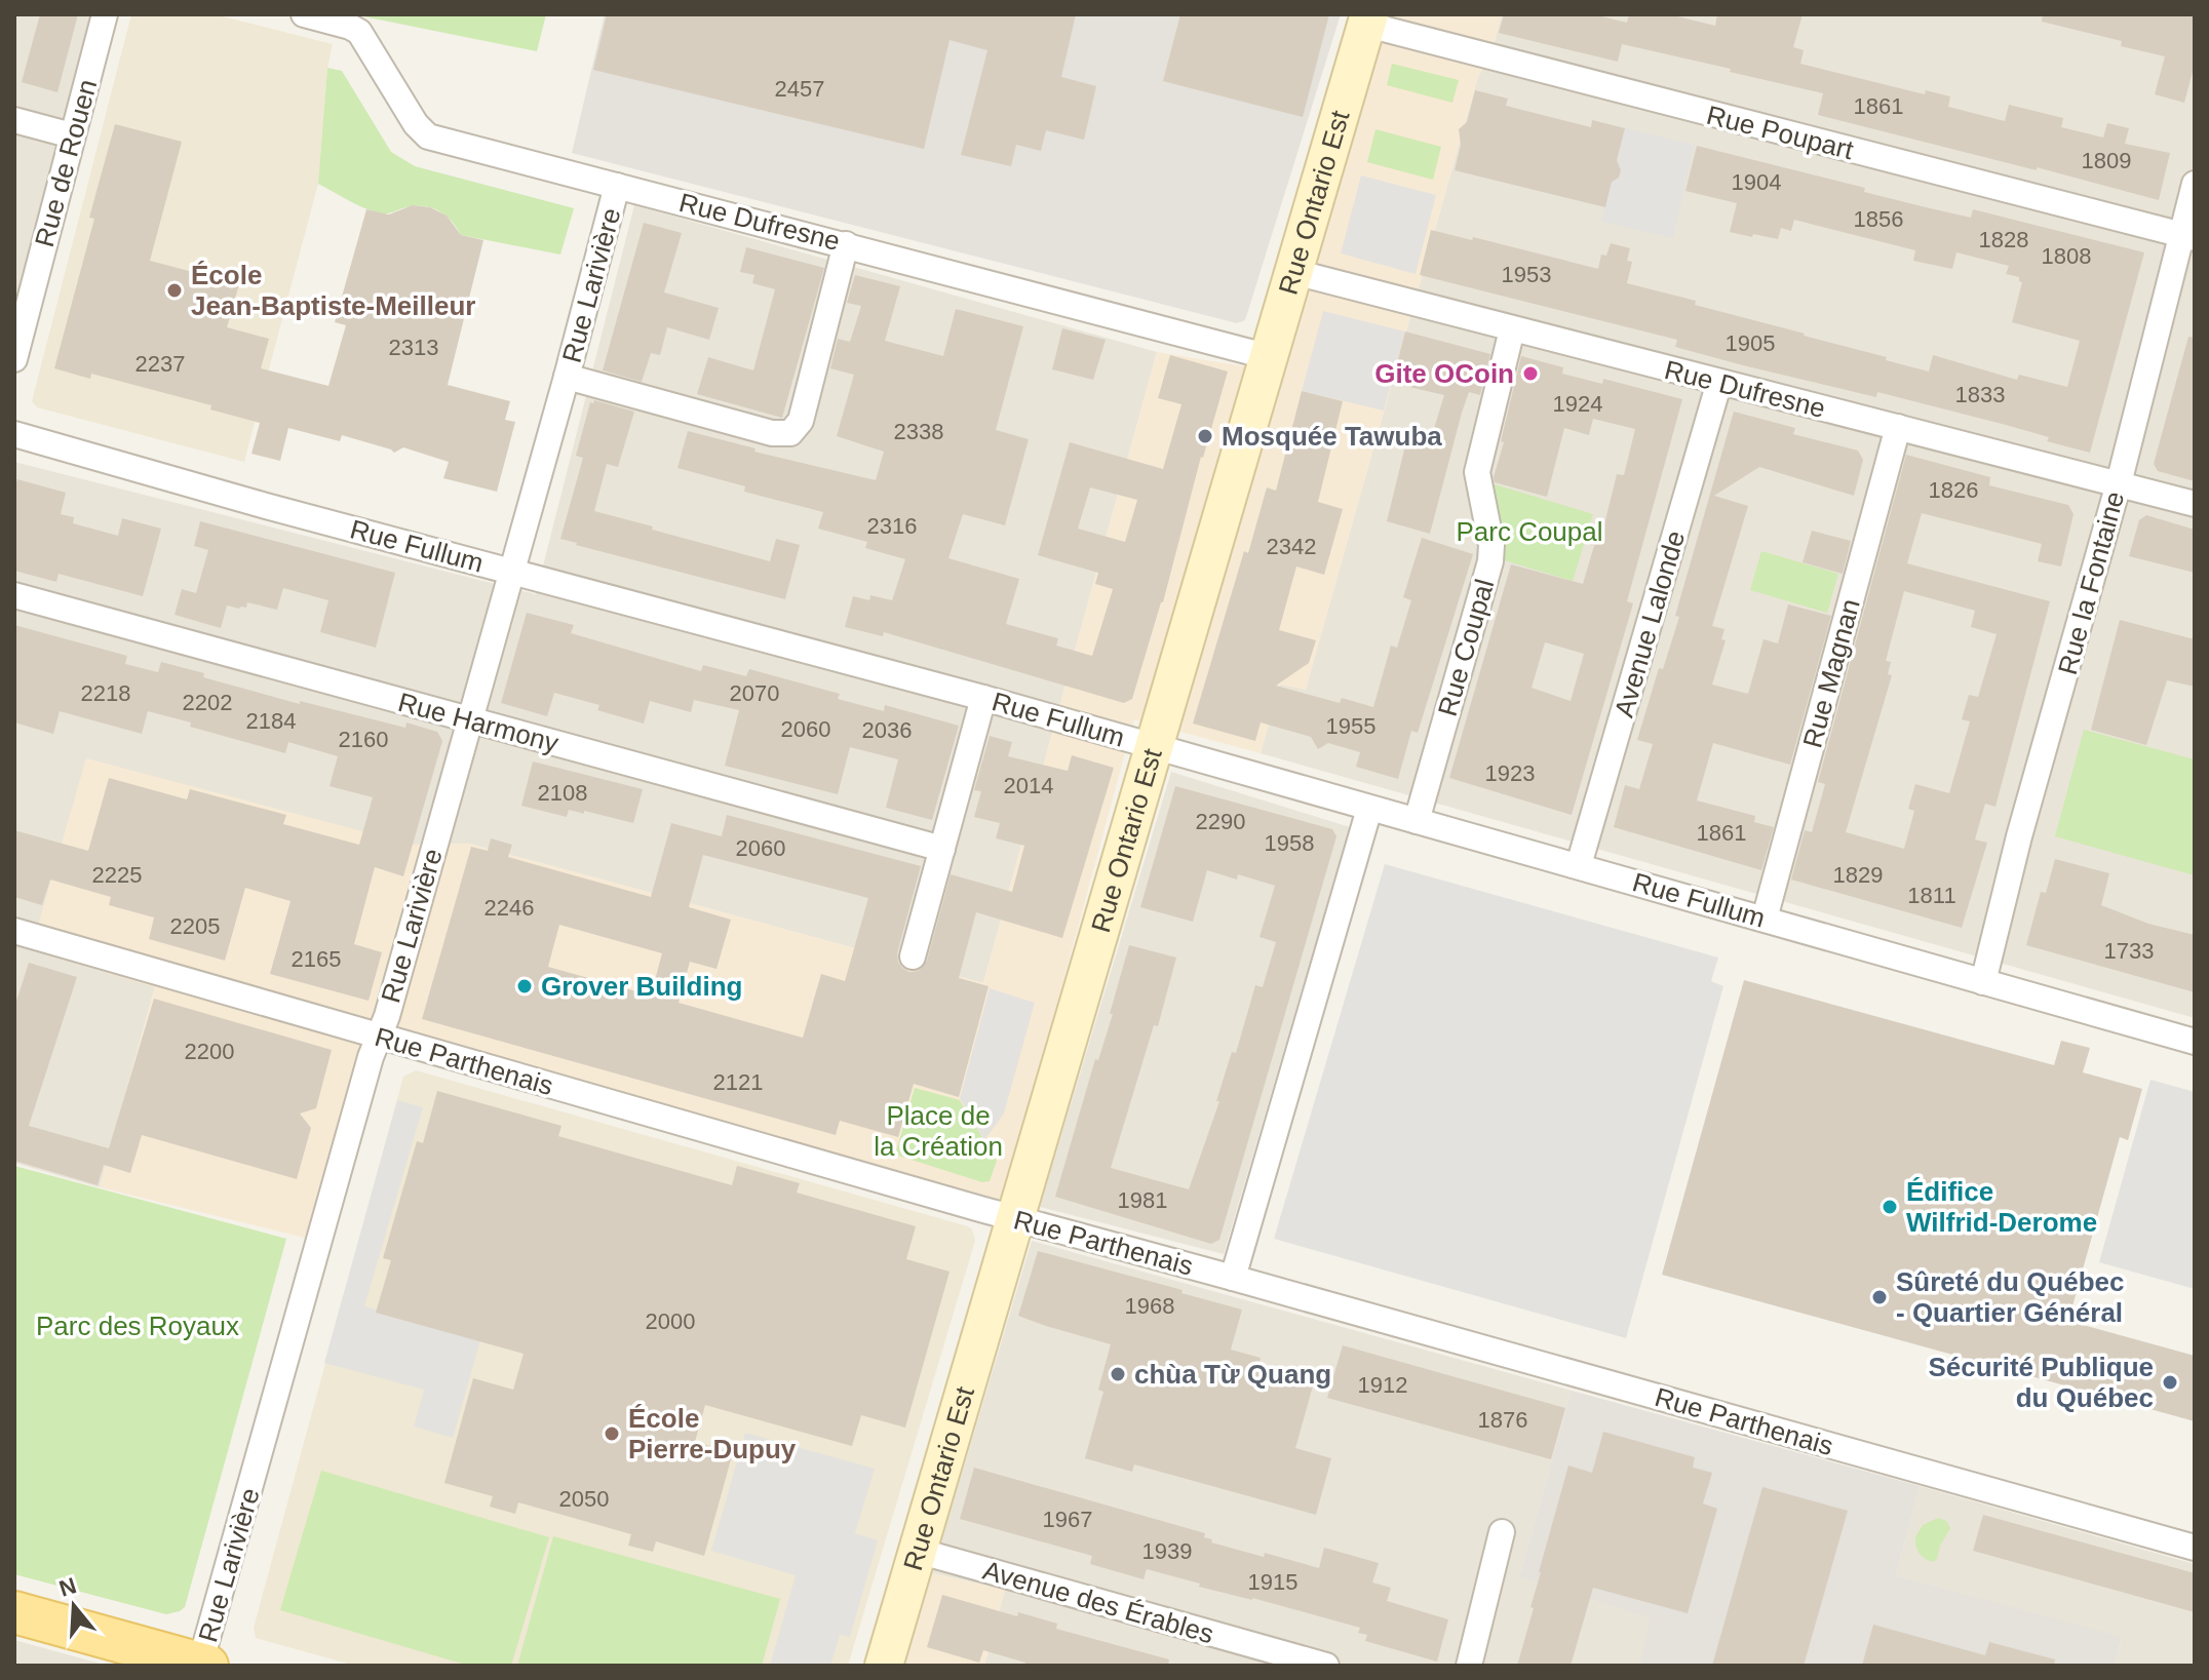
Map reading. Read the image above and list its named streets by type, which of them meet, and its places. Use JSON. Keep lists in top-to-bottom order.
{
  "streets": {
    "main road": ["Rue Ontario Est"],
    "street": [
      "Rue Poupart",
      "Rue de Rouen",
      "Rue Dufresne",
      "Rue Larivière",
      "Rue Fullum",
      "Rue la Fontaine",
      "Avenue Lalonde",
      "Rue Coupal",
      "Rue Magnan",
      "Rue Harmony",
      "Rue Parthenais",
      "Avenue des Érables"
    ]
  },
  "crossings": [
    ["Rue Poupart", "Rue Ontario Est"],
    ["Rue Poupart", "Rue la Fontaine"],
    ["Rue Ontario Est", "Rue Dufresne"],
    ["Rue Ontario Est", "Rue Fullum"],
    ["Rue Ontario Est", "Rue Parthenais"],
    ["Rue Ontario Est", "Avenue des Érables"],
    ["Rue Dufresne", "Rue Larivière"],
    ["Rue Dufresne", "Rue la Fontaine"],
    ["Rue Dufresne", "Avenue Lalonde"],
    ["Rue Dufresne", "Rue Coupal"],
    ["Rue Dufresne", "Rue Magnan"],
    ["Rue Larivière", "Rue Fullum"],
    ["Rue Larivière", "Rue Harmony"],
    ["Rue Larivière", "Rue Parthenais"],
    ["Rue Fullum", "Rue la Fontaine"],
    ["Rue Fullum", "Avenue Lalonde"],
    ["Rue Fullum", "Rue Coupal"],
    ["Rue Fullum", "Rue Magnan"]
  ],
  "parks": ["Parc Coupal", "Place de la Création", "Parc des Royaux"],
  "places": [
    "École Jean-Baptiste-Meilleur",
    "Gite OCoin",
    "Mosquée Tawuba",
    "Grover Building",
    "Édifice Wilfrid-Derome",
    "Sûreté du Québec - Quartier Général",
    "chùa Từ Quang",
    "Sécurité Publique du Québec",
    "École Pierre-Dupuy"
  ],
  "house_numbers": [
    "2457",
    "1861",
    "1809",
    "1904",
    "1856",
    "1828",
    "1808",
    "1953",
    "1905",
    "2313",
    "2237",
    "1833",
    "1924",
    "2338",
    "1826",
    "2316",
    "2342",
    "2218",
    "2070",
    "2202",
    "2184",
    "1955",
    "2060",
    "2036",
    "2160",
    "1923",
    "2014",
    "2108",
    "2290",
    "1861",
    "1958",
    "2060",
    "2225",
    "1829",
    "1811",
    "2246",
    "2205",
    "1733",
    "2165",
    "2200",
    "2121",
    "1981",
    "1968",
    "2000",
    "1912",
    "1876",
    "2050",
    "1967",
    "1939",
    "1915"
  ],
  "north": "top"
}
